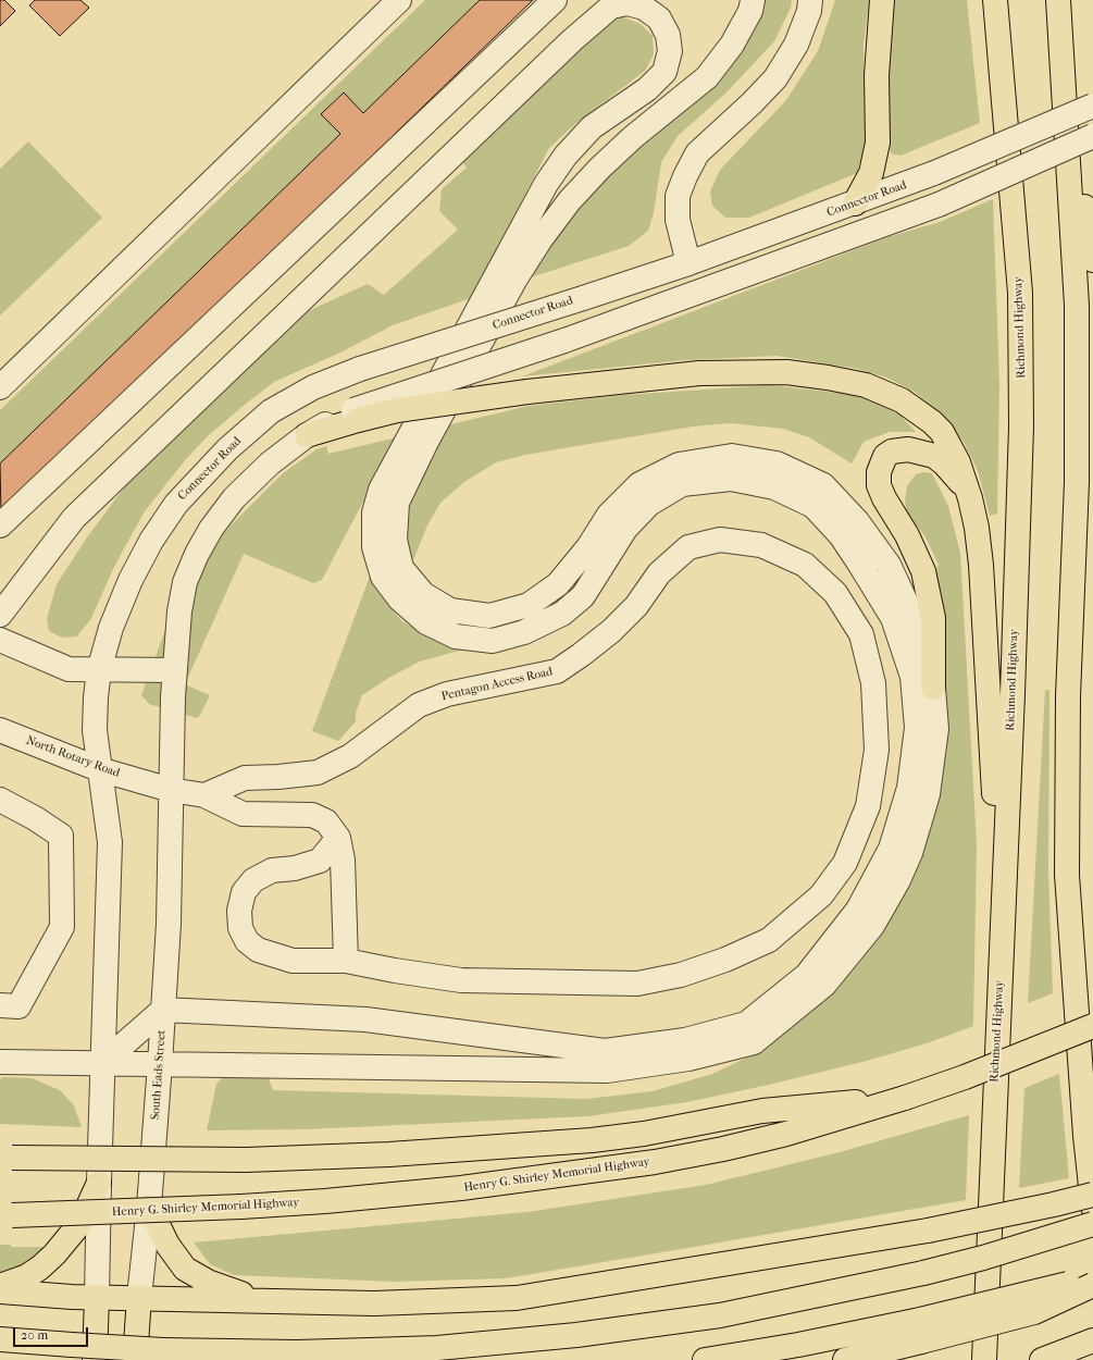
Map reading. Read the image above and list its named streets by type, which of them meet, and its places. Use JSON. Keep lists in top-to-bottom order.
{
  "streets": {
    "main road": ["Richmond Highway", "South Eads Street", "Henry G. Shirley Memorial Highway"],
    "street": ["Connector Road", "Pentagon Access Road", "North Rotary Road"]
  },
  "crossings": [
    ["Connector Road", "North Rotary Road"],
    ["Pentagon Access Road", "North Rotary Road"],
    ["North Rotary Road", "South Eads Street"]
  ],
  "scale_bar": "20 m"
}
